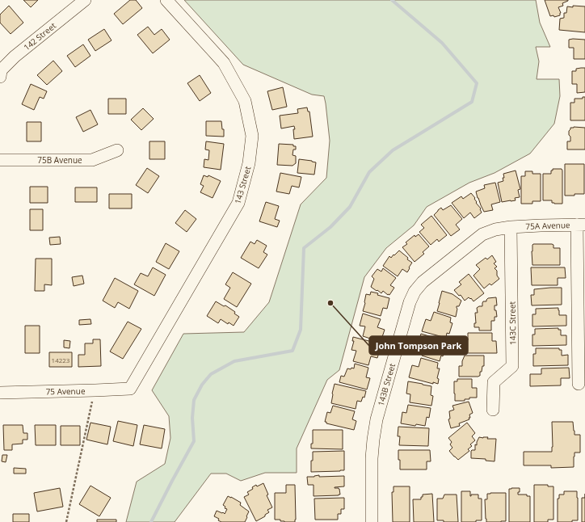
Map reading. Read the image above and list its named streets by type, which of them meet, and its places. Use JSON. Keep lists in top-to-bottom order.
{
  "streets": {
    "street": [
      "142 Street",
      "75B Avenue",
      "143 Street",
      "75A Avenue",
      "143C Street",
      "143B Street",
      "75 Avenue"
    ]
  },
  "crossings": [
    ["143 Street", "75 Avenue"],
    ["75A Avenue", "143C Street"],
    ["75A Avenue", "143B Street"],
    ["143C Street", "143B Street"]
  ],
  "places": ["John Tompson Park"],
  "house_numbers": ["14223"]
}
